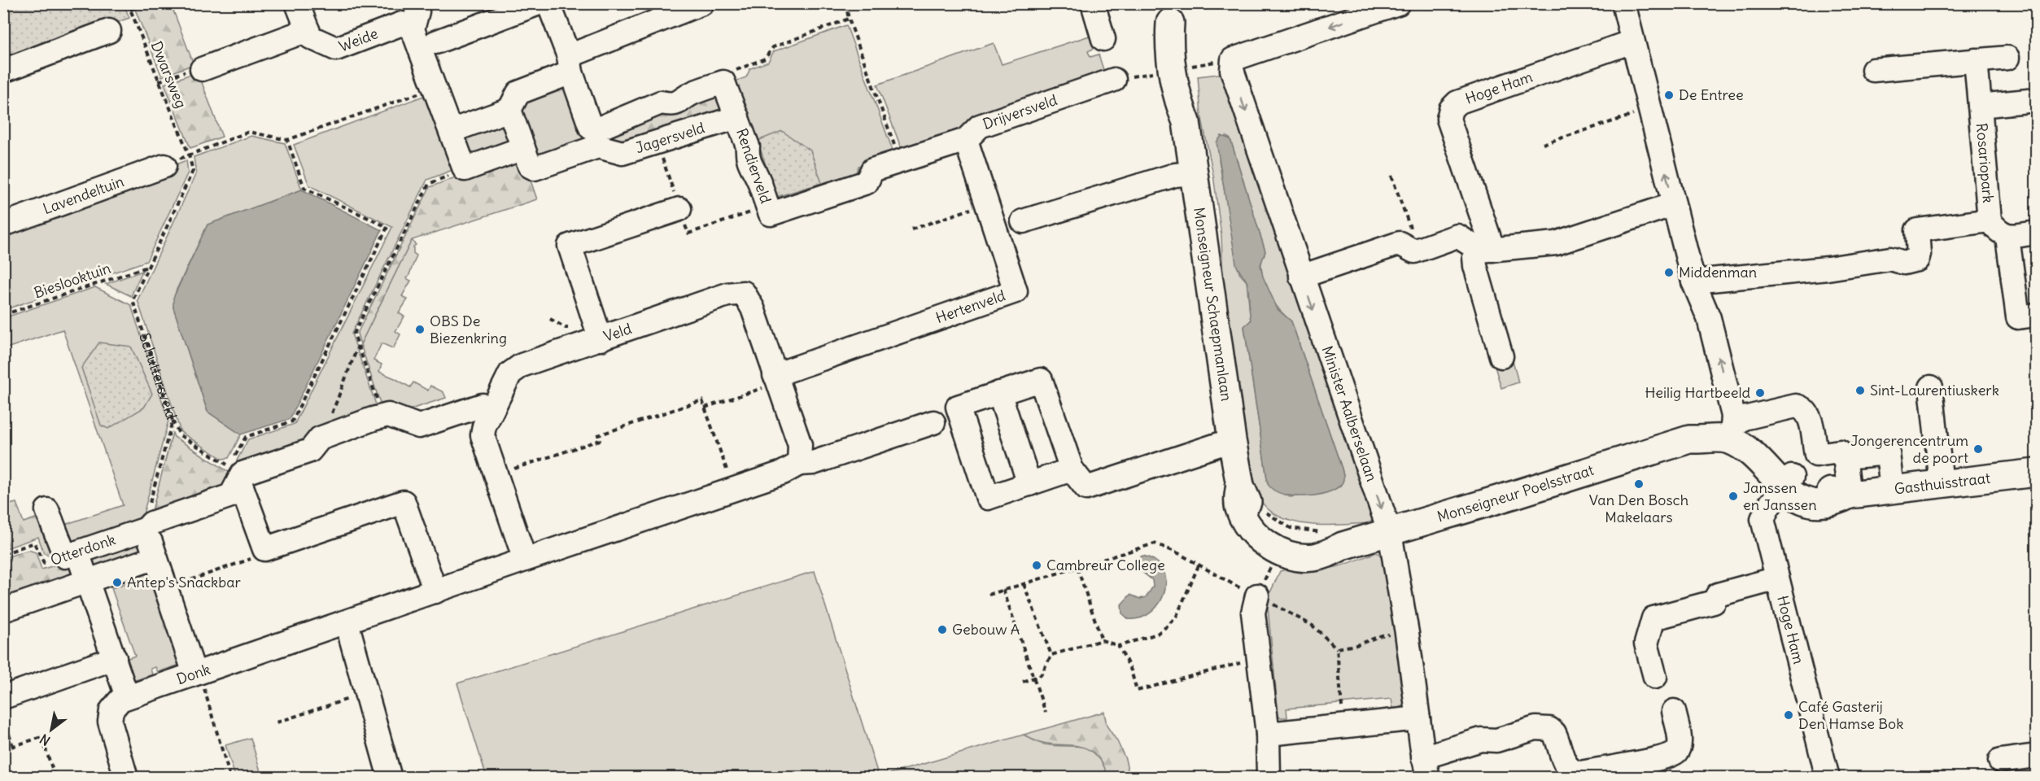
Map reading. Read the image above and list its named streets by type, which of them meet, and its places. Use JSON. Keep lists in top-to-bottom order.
{
  "streets": {
    "main road": ["Monseigneur Schaepmanlaan", "Gasthuisstraat", "Monseigneur Poelsstraat"],
    "street": [
      "Weide",
      "Hoge Ham",
      "Drijversveld",
      "Jagersveld",
      "Rosariopark",
      "Rendierveld",
      "Lavendeltuin",
      "Hertenveld",
      "Veld",
      "Minister Aalberselaan",
      "Otterdonk",
      "Donk"
    ],
    "path": ["Dwarsweg", "Bieslooktuin", "Schuttersveld"]
  },
  "crossings": [
    ["Dwarsweg", "Schuttersveld"],
    ["Hoge Ham", "Gasthuisstraat"],
    ["Drijversveld", "Rendierveld"],
    ["Drijversveld", "Hertenveld"],
    ["Jagersveld", "Rendierveld"],
    ["Bieslooktuin", "Schuttersveld"],
    ["Monseigneur Schaepmanlaan", "Monseigneur Poelsstraat"],
    ["Hertenveld", "Veld"],
    ["Schuttersveld", "Otterdonk"],
    ["Minister Aalberselaan", "Monseigneur Poelsstraat"]
  ],
  "places": [
    "De Entree",
    "Middenman",
    "OBS De Biezenkring",
    "Sint-Laurentiuskerk",
    "Heilig Hartbeeld",
    "Jongerencentrum de poort",
    "Van Den Bosch Makelaars",
    "Janssen en Janssen",
    "Cambreur College",
    "Antep's Snackbar",
    "Gebouw A",
    "Café Gasterij Den Hamse Bok"
  ],
  "north": "bottom left"
}
